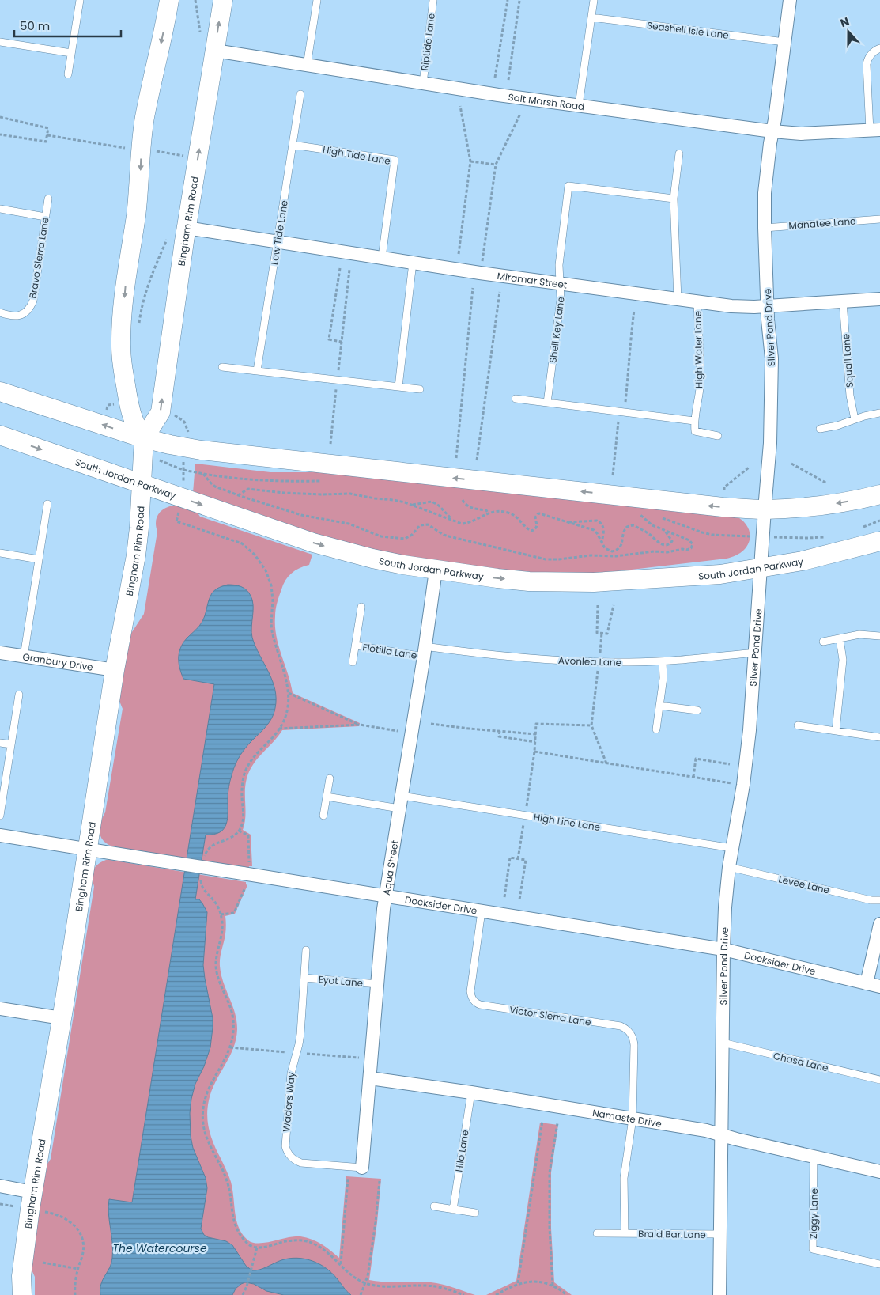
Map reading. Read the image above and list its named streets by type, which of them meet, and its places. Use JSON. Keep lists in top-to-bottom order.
{
  "streets": {
    "street": [
      "Salt Marsh Road",
      "Bingham Rim Road",
      "Miramar Street",
      "Silver Pond Drive",
      "South Jordan Parkway",
      "Granbury Drive",
      "Aqua Street",
      "Docksider Drive",
      "Namaste Drive"
    ],
    "lane": [
      "Seashell Isle Lane",
      "Riptide Lane",
      "High Tide Lane",
      "Manatee Lane",
      "Low Tide Lane",
      "Bravo Sierra Lane",
      "Shell Key Lane",
      "High Water Lane",
      "Squall Lane",
      "Flotilla Lane",
      "Avonlea Lane",
      "High Line Lane",
      "Levee Lane",
      "Eyot Lane",
      "Victor Sierra Lane",
      "Chasa Lane",
      "Waders Way",
      "Hilo Lane",
      "Ziggy Lane",
      "Braid Bar Lane"
    ]
  },
  "crossings": [
    ["Seashell Isle Lane", "Silver Pond Drive"],
    ["Riptide Lane", "Salt Marsh Road"],
    ["Salt Marsh Road", "Bingham Rim Road"],
    ["Salt Marsh Road", "Silver Pond Drive"],
    ["High Tide Lane", "Low Tide Lane"],
    ["High Tide Lane", "Miramar Street"],
    ["Bingham Rim Road", "Miramar Street"],
    ["Bingham Rim Road", "South Jordan Parkway"],
    ["Bingham Rim Road", "Granbury Drive"],
    ["Bingham Rim Road", "Docksider Drive"],
    ["Manatee Lane", "Silver Pond Drive"],
    ["Low Tide Lane", "Miramar Street"],
    ["Miramar Street", "Silver Pond Drive"],
    ["Miramar Street", "Shell Key Lane"],
    ["Miramar Street", "High Water Lane"],
    ["Miramar Street", "Squall Lane"],
    ["Silver Pond Drive", "South Jordan Parkway"],
    ["Silver Pond Drive", "Avonlea Lane"],
    ["Silver Pond Drive", "High Line Lane"],
    ["Silver Pond Drive", "Levee Lane"],
    ["Silver Pond Drive", "Docksider Drive"],
    ["Silver Pond Drive", "Chasa Lane"],
    ["Silver Pond Drive", "Namaste Drive"],
    ["Silver Pond Drive", "Braid Bar Lane"],
    ["South Jordan Parkway", "Aqua Street"],
    ["Flotilla Lane", "Avonlea Lane"],
    ["Flotilla Lane", "Aqua Street"],
    ["Avonlea Lane", "Aqua Street"],
    ["High Line Lane", "Aqua Street"],
    ["Aqua Street", "Docksider Drive"],
    ["Aqua Street", "Eyot Lane"],
    ["Aqua Street", "Waders Way"],
    ["Aqua Street", "Namaste Drive"],
    ["Docksider Drive", "Victor Sierra Lane"],
    ["Eyot Lane", "Waders Way"],
    ["Victor Sierra Lane", "Namaste Drive"],
    ["Victor Sierra Lane", "Braid Bar Lane"],
    ["Namaste Drive", "Hilo Lane"],
    ["Namaste Drive", "Ziggy Lane"],
    ["Namaste Drive", "Braid Bar Lane"]
  ],
  "water": ["The Watercourse"],
  "scale_bar": "50 m",
  "north": "top"
}
